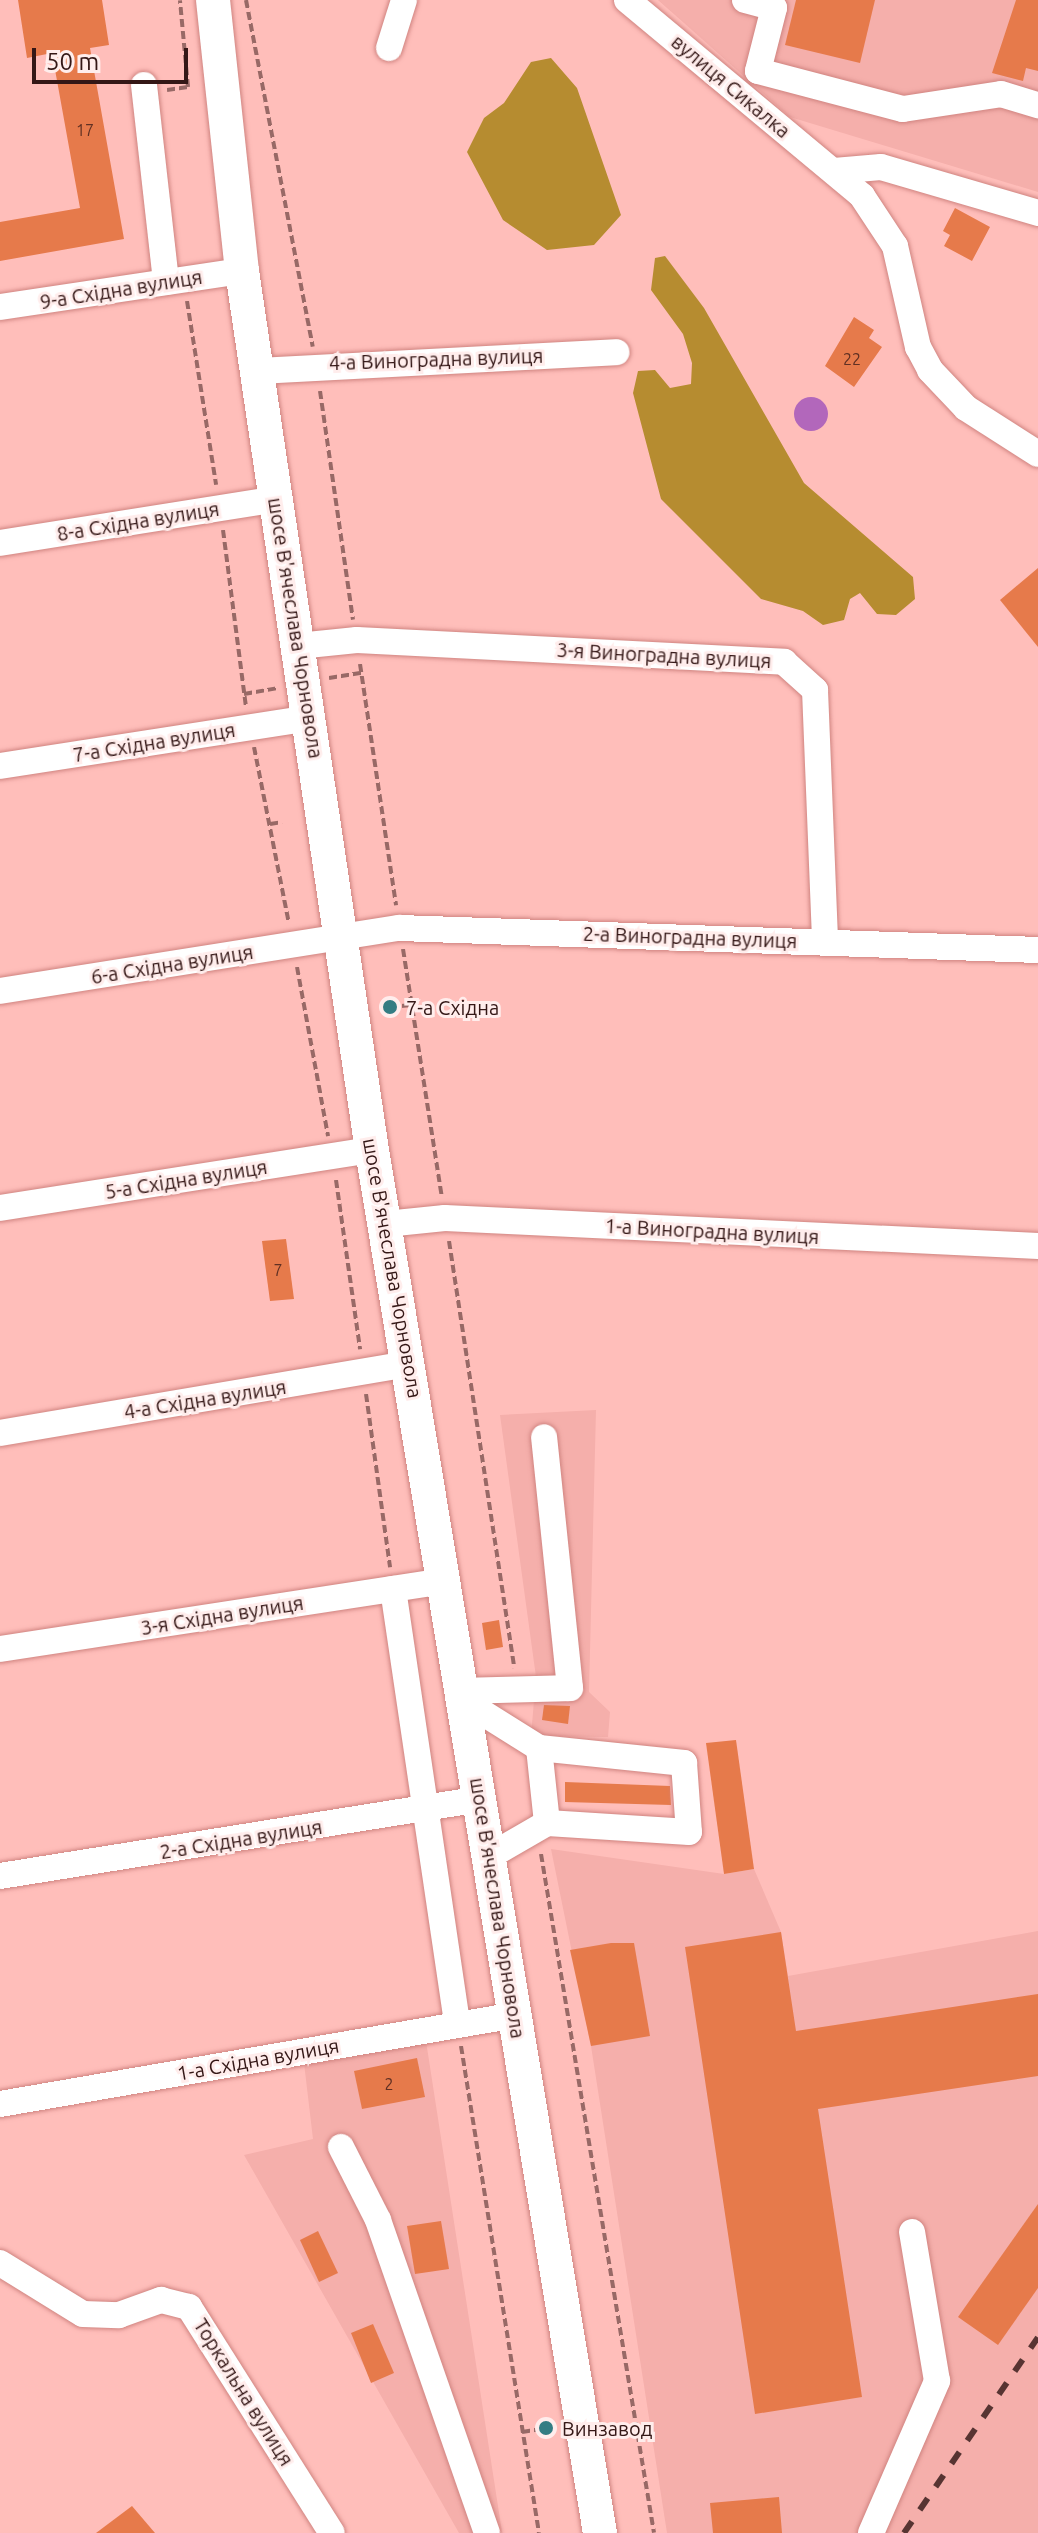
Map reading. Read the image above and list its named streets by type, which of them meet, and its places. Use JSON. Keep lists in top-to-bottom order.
{
  "streets": {
    "main road": ["шосе В'ячеслава Чорновола"],
    "street": [
      "вулиця Сикалка",
      "9-а Східна вулиця",
      "4-а Виноградна вулиця",
      "8-а Східна вулиця",
      "3-я Виноградна вулиця",
      "7-а Східна вулиця",
      "2-а Виноградна вулиця",
      "6-а Східна вулиця",
      "5-а Східна вулиця",
      "1-а Виноградна вулиця",
      "4-а Східна вулиця",
      "3-я Східна вулиця",
      "2-а Східна вулиця",
      "1-а Східна вулиця",
      "Торкальна вулиця"
    ]
  },
  "crossings": [
    ["9-а Східна вулиця", "шосе В'ячеслава Чорновола"],
    ["4-а Виноградна вулиця", "шосе В'ячеслава Чорновола"],
    ["8-а Східна вулиця", "шосе В'ячеслава Чорновола"],
    ["шосе В'ячеслава Чорновола", "3-я Виноградна вулиця"],
    ["шосе В'ячеслава Чорновола", "7-а Східна вулиця"],
    ["шосе В'ячеслава Чорновола", "2-а Виноградна вулиця"],
    ["шосе В'ячеслава Чорновола", "6-а Східна вулиця"],
    ["шосе В'ячеслава Чорновола", "5-а Східна вулиця"],
    ["шосе В'ячеслава Чорновола", "1-а Виноградна вулиця"],
    ["шосе В'ячеслава Чорновола", "4-а Східна вулиця"],
    ["шосе В'ячеслава Чорновола", "3-я Східна вулиця"],
    ["шосе В'ячеслава Чорновола", "2-а Східна вулиця"],
    ["шосе В'ячеслава Чорновола", "1-а Східна вулиця"],
    ["3-я Виноградна вулиця", "2-а Виноградна вулиця"],
    ["2-а Виноградна вулиця", "6-а Східна вулиця"]
  ],
  "places": ["7-а Східна", "Винзавод"],
  "house_numbers": [
    "17",
    "22",
    "7",
    "2"
  ],
  "scale_bar": "50 m"
}
